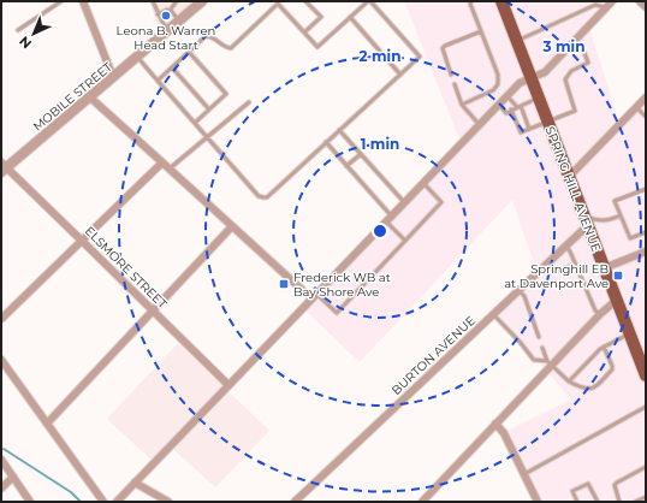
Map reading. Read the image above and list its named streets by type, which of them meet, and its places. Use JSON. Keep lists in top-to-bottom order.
{
  "streets": {
    "main road": ["SPRING HILL AVENUE"],
    "street": ["MOBILE STREET", "ELSMORE STREET", "BURTON AVENUE"]
  },
  "crossings": [
    ["MOBILE STREET", "ELSMORE STREET"],
    ["SPRING HILL AVENUE", "BURTON AVENUE"]
  ],
  "places": {
    "other": ["Leona B. Warren Head Start"],
    "transit": ["Springhill EB at Davenport Ave", "Frederick WB at Bay Shore Ave"]
  },
  "north": "bottom left",
  "rings": ["3 min", "2 min", "1 min"]
}
